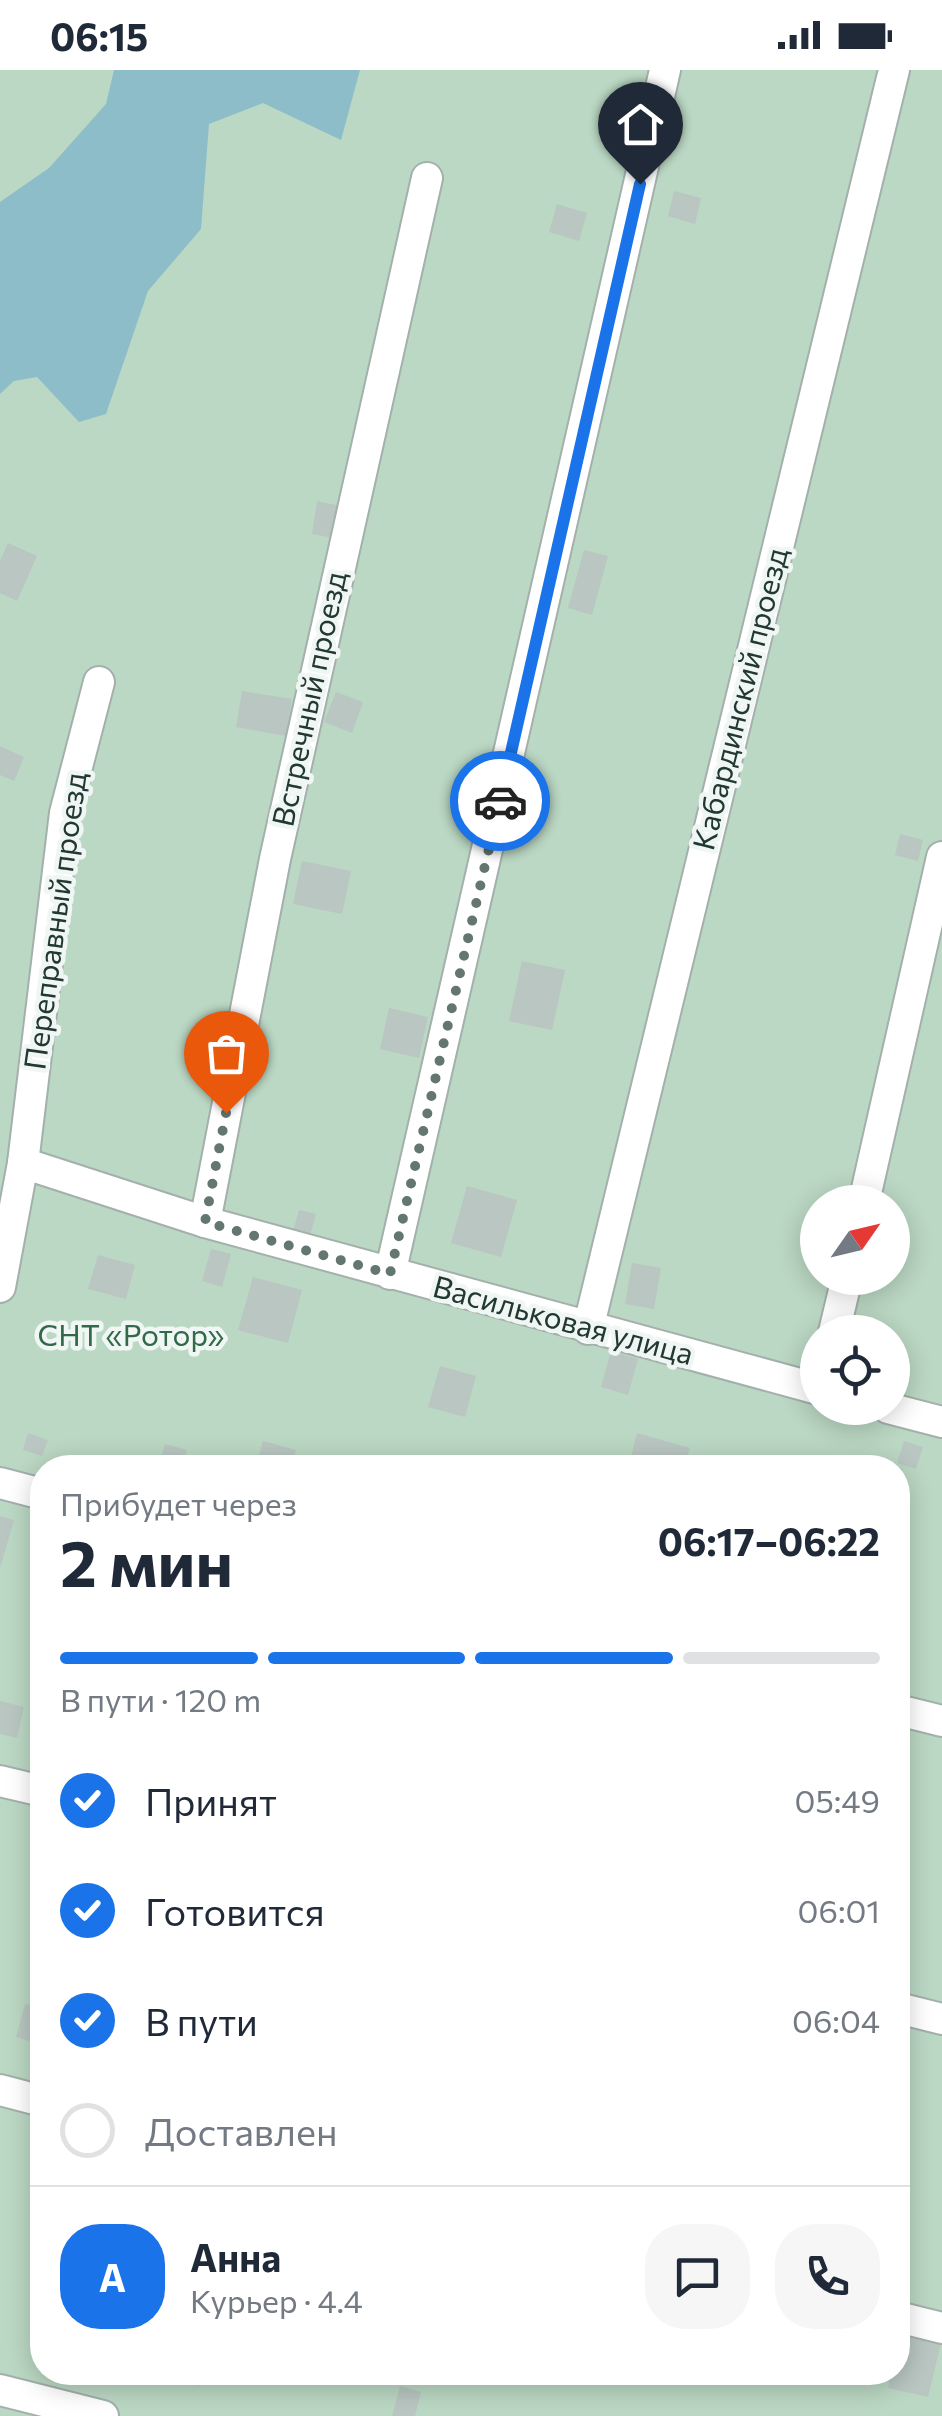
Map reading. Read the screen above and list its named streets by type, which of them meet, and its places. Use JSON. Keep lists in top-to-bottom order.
{
  "streets": {
    "street": [
      "Встречный проезд",
      "Кабардинский проезд",
      "Переправный проезд",
      "Васильковая улица"
    ]
  },
  "crossings": [
    ["Встречный проезд", "Васильковая улица"],
    ["Кабардинский проезд", "Васильковая улица"],
    ["Переправный проезд", "Васильковая улица"]
  ],
  "parks": ["СНТ «Ротор»"],
  "north": "top right",
  "page": {
    "status": "06:15",
    "heading": ["2 мин", "Прибудет через", "06:17–06:22"],
    "panel": ["Анна", "Курьер · 4.4"],
    "bar": "В пути · 120 m",
    "list": [
      ["Принят", "05:49"],
      ["Готовится", "06:01"],
      ["В пути", "06:04"],
      "Доставлен"
    ],
    "round": "А"
  }
}
